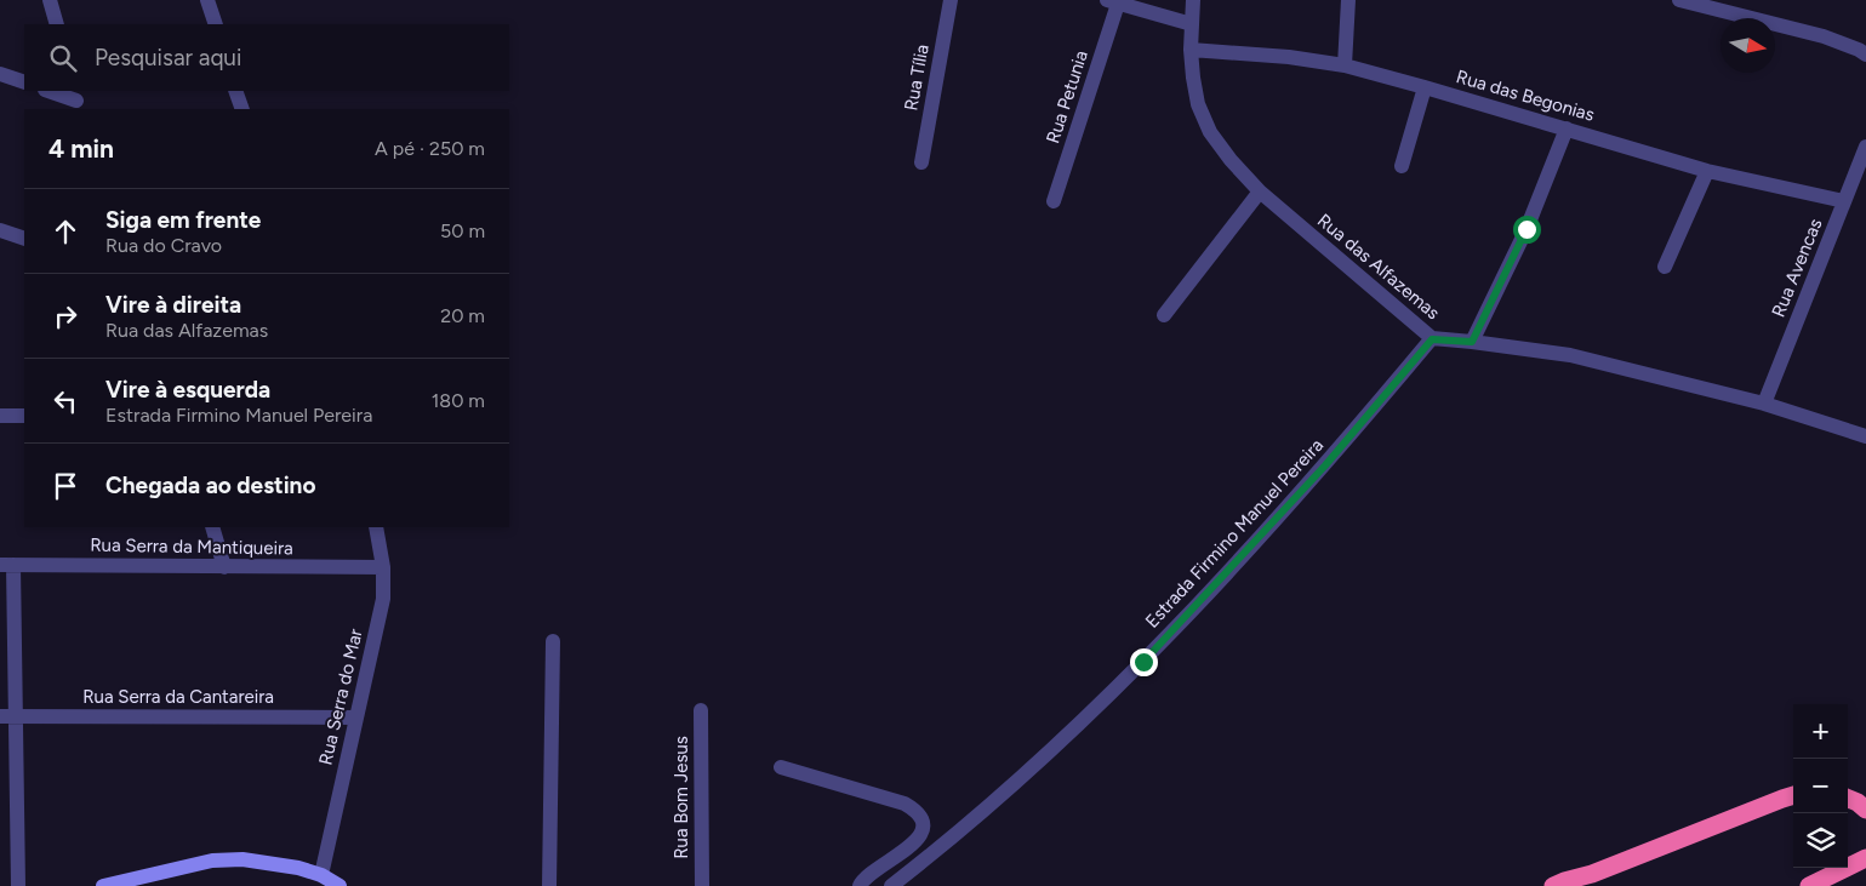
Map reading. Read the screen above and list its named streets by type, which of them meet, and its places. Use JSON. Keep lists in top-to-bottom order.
{
  "streets": {
    "street": [
      "Rua Tília",
      "Rua das Begonias",
      "Rua Petunia",
      "Rua das Alfazemas",
      "Rua Avencas",
      "Estrada Firmino Manuel Pereira",
      "Rua Serra da Mantiqueira",
      "Rua Serra da Cantareira",
      "Rua Serra do Mar",
      "Rua Bom Jesus"
    ]
  },
  "crossings": [
    ["Rua das Begonias", "Rua das Alfazemas"],
    ["Rua das Begonias", "Rua Avencas"],
    ["Rua das Alfazemas", "Rua Avencas"],
    ["Rua das Alfazemas", "Estrada Firmino Manuel Pereira"],
    ["Rua Serra da Mantiqueira", "Rua Serra do Mar"],
    ["Rua Serra da Cantareira", "Rua Serra do Mar"]
  ],
  "north": "right",
  "page": {
    "search": "Pesquisar aqui",
    "heading": ["4 min", "A pé · 250 m"],
    "list": [
      ["Siga em frente", "Rua do Cravo", "50 m"],
      ["Vire à direita", "Rua das Alfazemas", "20 m"],
      ["Vire à esquerda", "Estrada Firmino Manuel Pereira", "180 m"],
      "Chegada ao destino"
    ],
    "map_buttons": ["+", "−"]
  }
}
